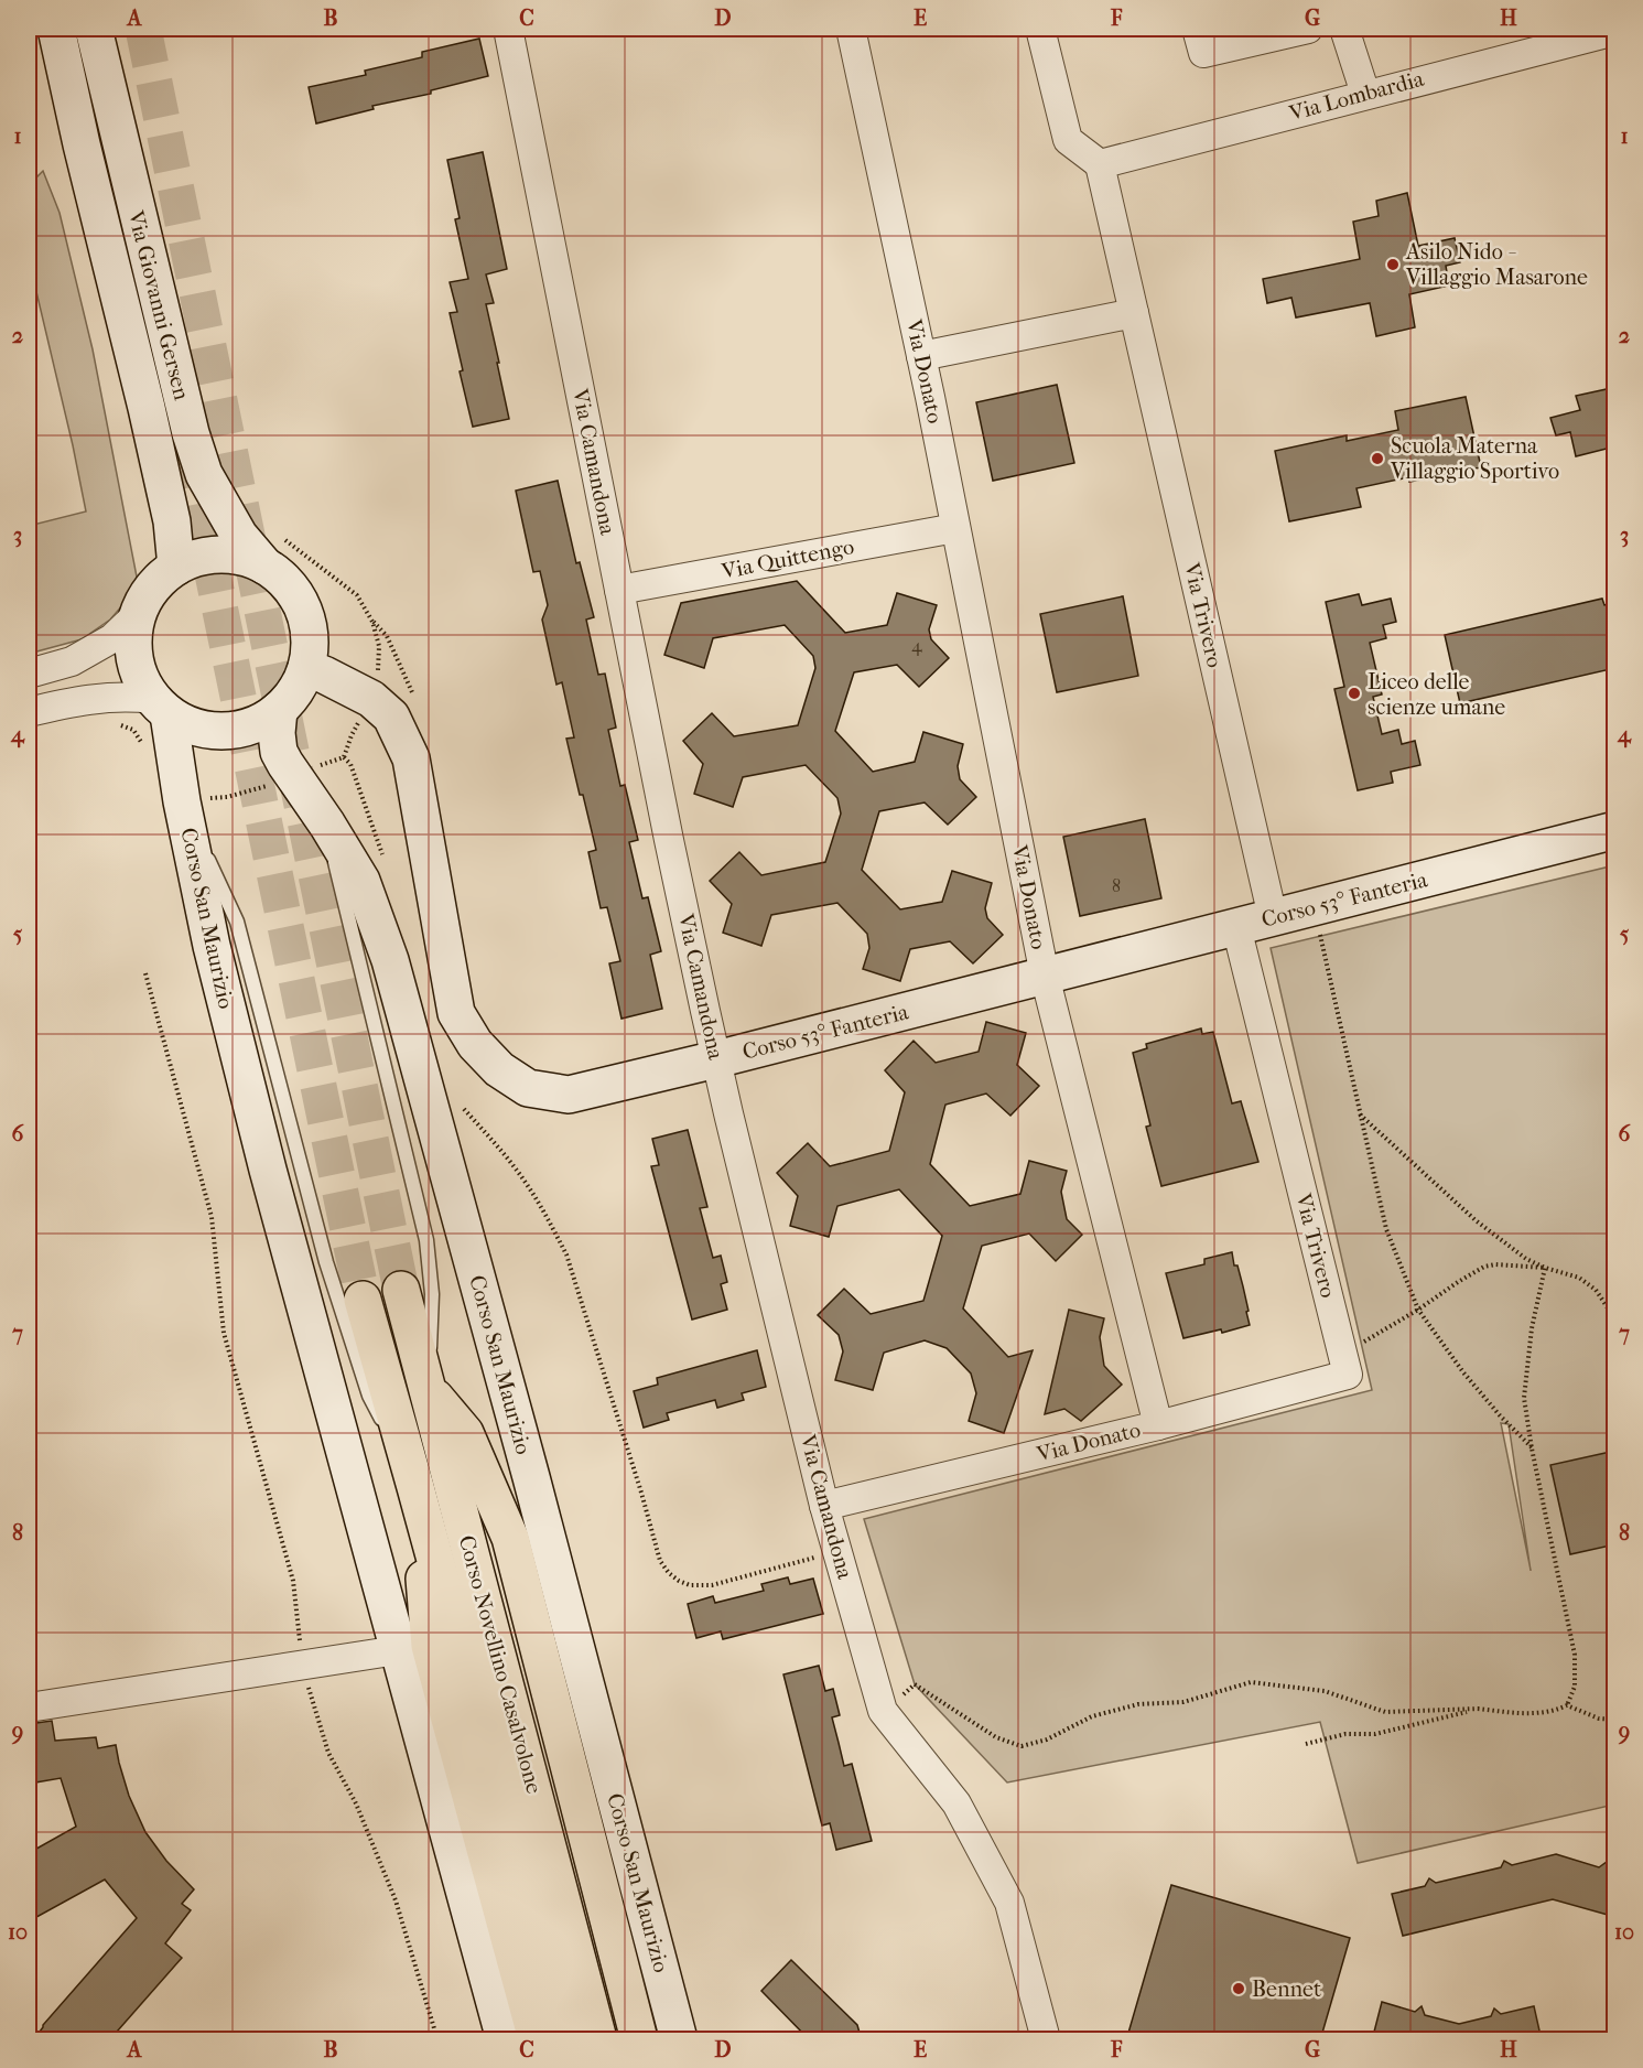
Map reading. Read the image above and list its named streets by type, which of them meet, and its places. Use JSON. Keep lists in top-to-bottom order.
{
  "streets": {
    "highway": ["Corso Novellino Casalvolone"],
    "street": [
      "Via Lombardia",
      "Via Giovanni Gersen",
      "Via Donato",
      "Via Camandona",
      "Via Quittengo",
      "Via Trivero",
      "Corso 53° Fanteria",
      "Corso San Maurizio"
    ]
  },
  "crossings": [
    ["Via Giovanni Gersen", "Corso 53° Fanteria"],
    ["Via Giovanni Gersen", "Corso San Maurizio"],
    ["Via Donato", "Via Camandona"],
    ["Via Donato", "Via Quittengo"],
    ["Via Donato", "Via Trivero"],
    ["Via Donato", "Corso 53° Fanteria"],
    ["Via Camandona", "Via Quittengo"],
    ["Via Camandona", "Corso 53° Fanteria"],
    ["Via Trivero", "Corso 53° Fanteria"],
    ["Corso 53° Fanteria", "Corso San Maurizio"]
  ],
  "places": [
    "Asilo Nido - Villaggio Masarone",
    "Scuola Materna Villaggio Sportivo",
    "Liceo delle scienze umane",
    "Bennet"
  ],
  "house_numbers": ["4", "8"],
  "grid": {
    "columns": [
      "A",
      "B",
      "C",
      "D",
      "E",
      "F",
      "G",
      "H"
    ],
    "rows": [
      "1",
      "2",
      "3",
      "4",
      "5",
      "6",
      "7",
      "8",
      "9",
      "10"
    ]
  }
}
